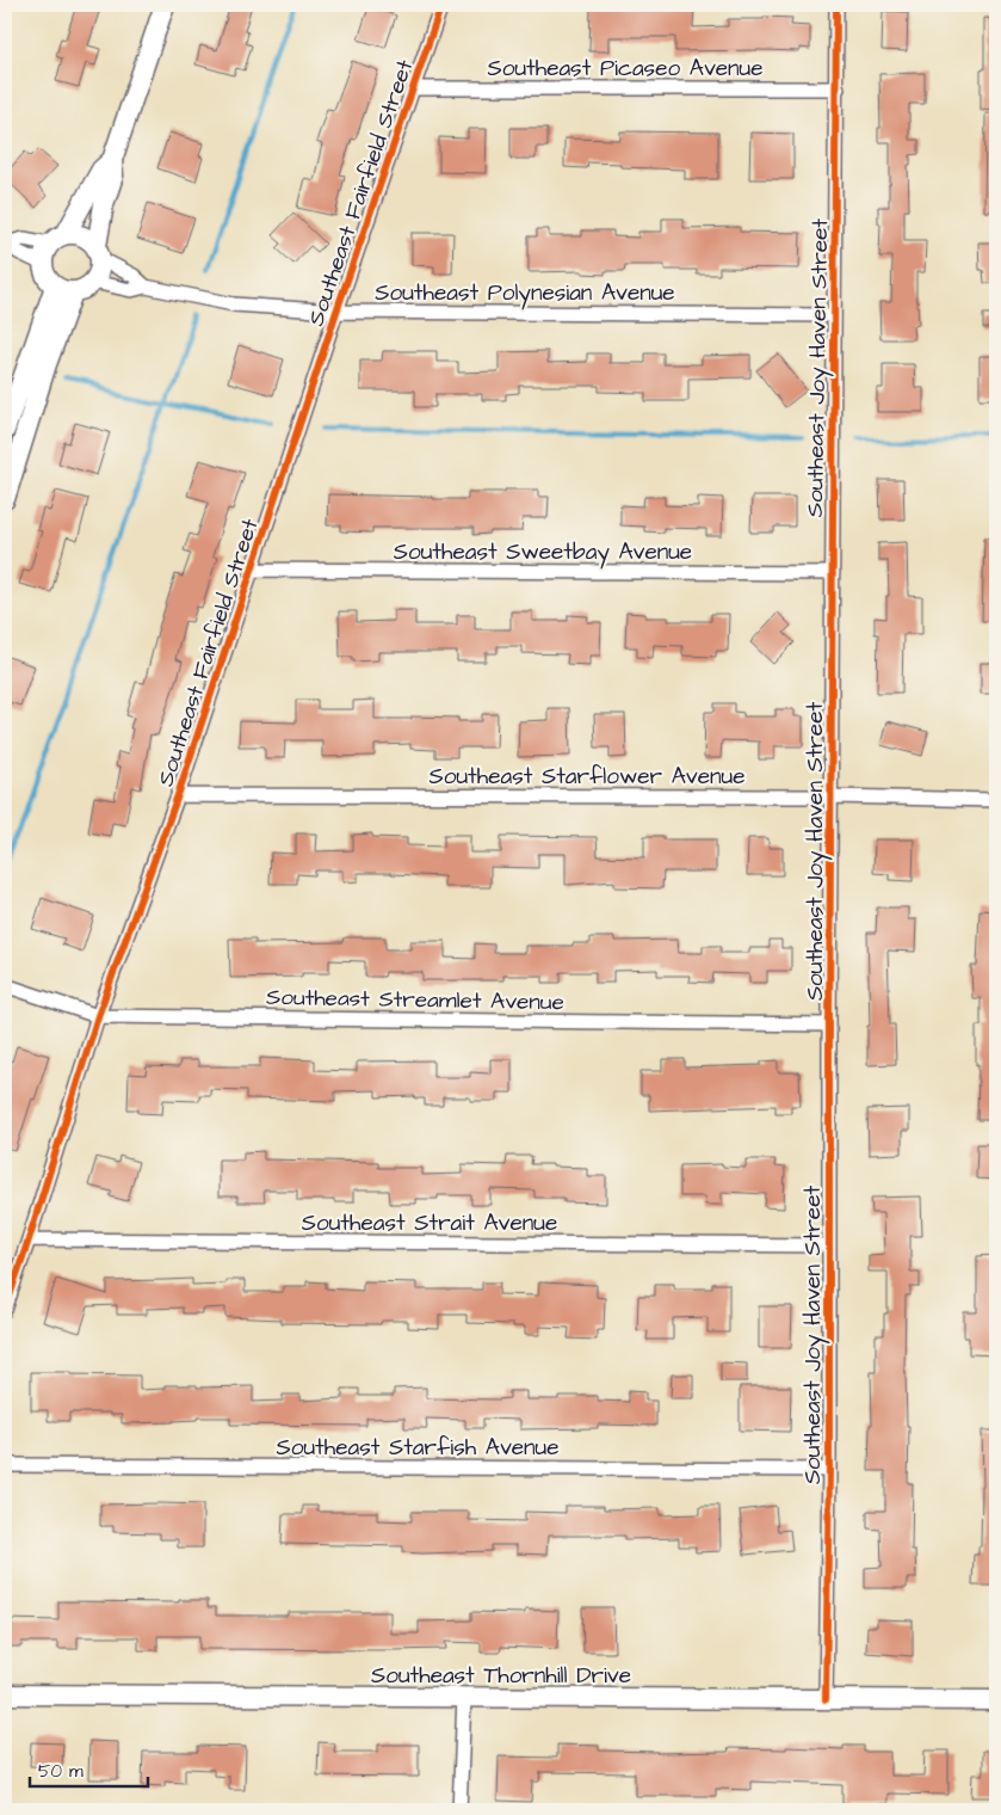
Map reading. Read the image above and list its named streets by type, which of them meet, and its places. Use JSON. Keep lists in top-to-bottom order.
{
  "streets": {
    "street": [
      "Southeast Picaseo Avenue",
      "Southeast Fairfield Street",
      "Southeast Polynesian Avenue",
      "Southeast Joy Haven Street",
      "Southeast Sweetbay Avenue",
      "Southeast Starflower Avenue",
      "Southeast Streamlet Avenue",
      "Southeast Strait Avenue",
      "Southeast Starfish Avenue",
      "Southeast Thornhill Drive"
    ]
  },
  "crossings": [
    ["Southeast Picaseo Avenue", "Southeast Fairfield Street"],
    ["Southeast Picaseo Avenue", "Southeast Joy Haven Street"],
    ["Southeast Fairfield Street", "Southeast Polynesian Avenue"],
    ["Southeast Fairfield Street", "Southeast Sweetbay Avenue"],
    ["Southeast Fairfield Street", "Southeast Starflower Avenue"],
    ["Southeast Fairfield Street", "Southeast Streamlet Avenue"],
    ["Southeast Fairfield Street", "Southeast Strait Avenue"],
    ["Southeast Polynesian Avenue", "Southeast Joy Haven Street"],
    ["Southeast Joy Haven Street", "Southeast Sweetbay Avenue"],
    ["Southeast Joy Haven Street", "Southeast Starflower Avenue"],
    ["Southeast Joy Haven Street", "Southeast Streamlet Avenue"],
    ["Southeast Joy Haven Street", "Southeast Strait Avenue"],
    ["Southeast Joy Haven Street", "Southeast Starfish Avenue"],
    ["Southeast Joy Haven Street", "Southeast Thornhill Drive"]
  ],
  "scale_bar": "50 m"
}
